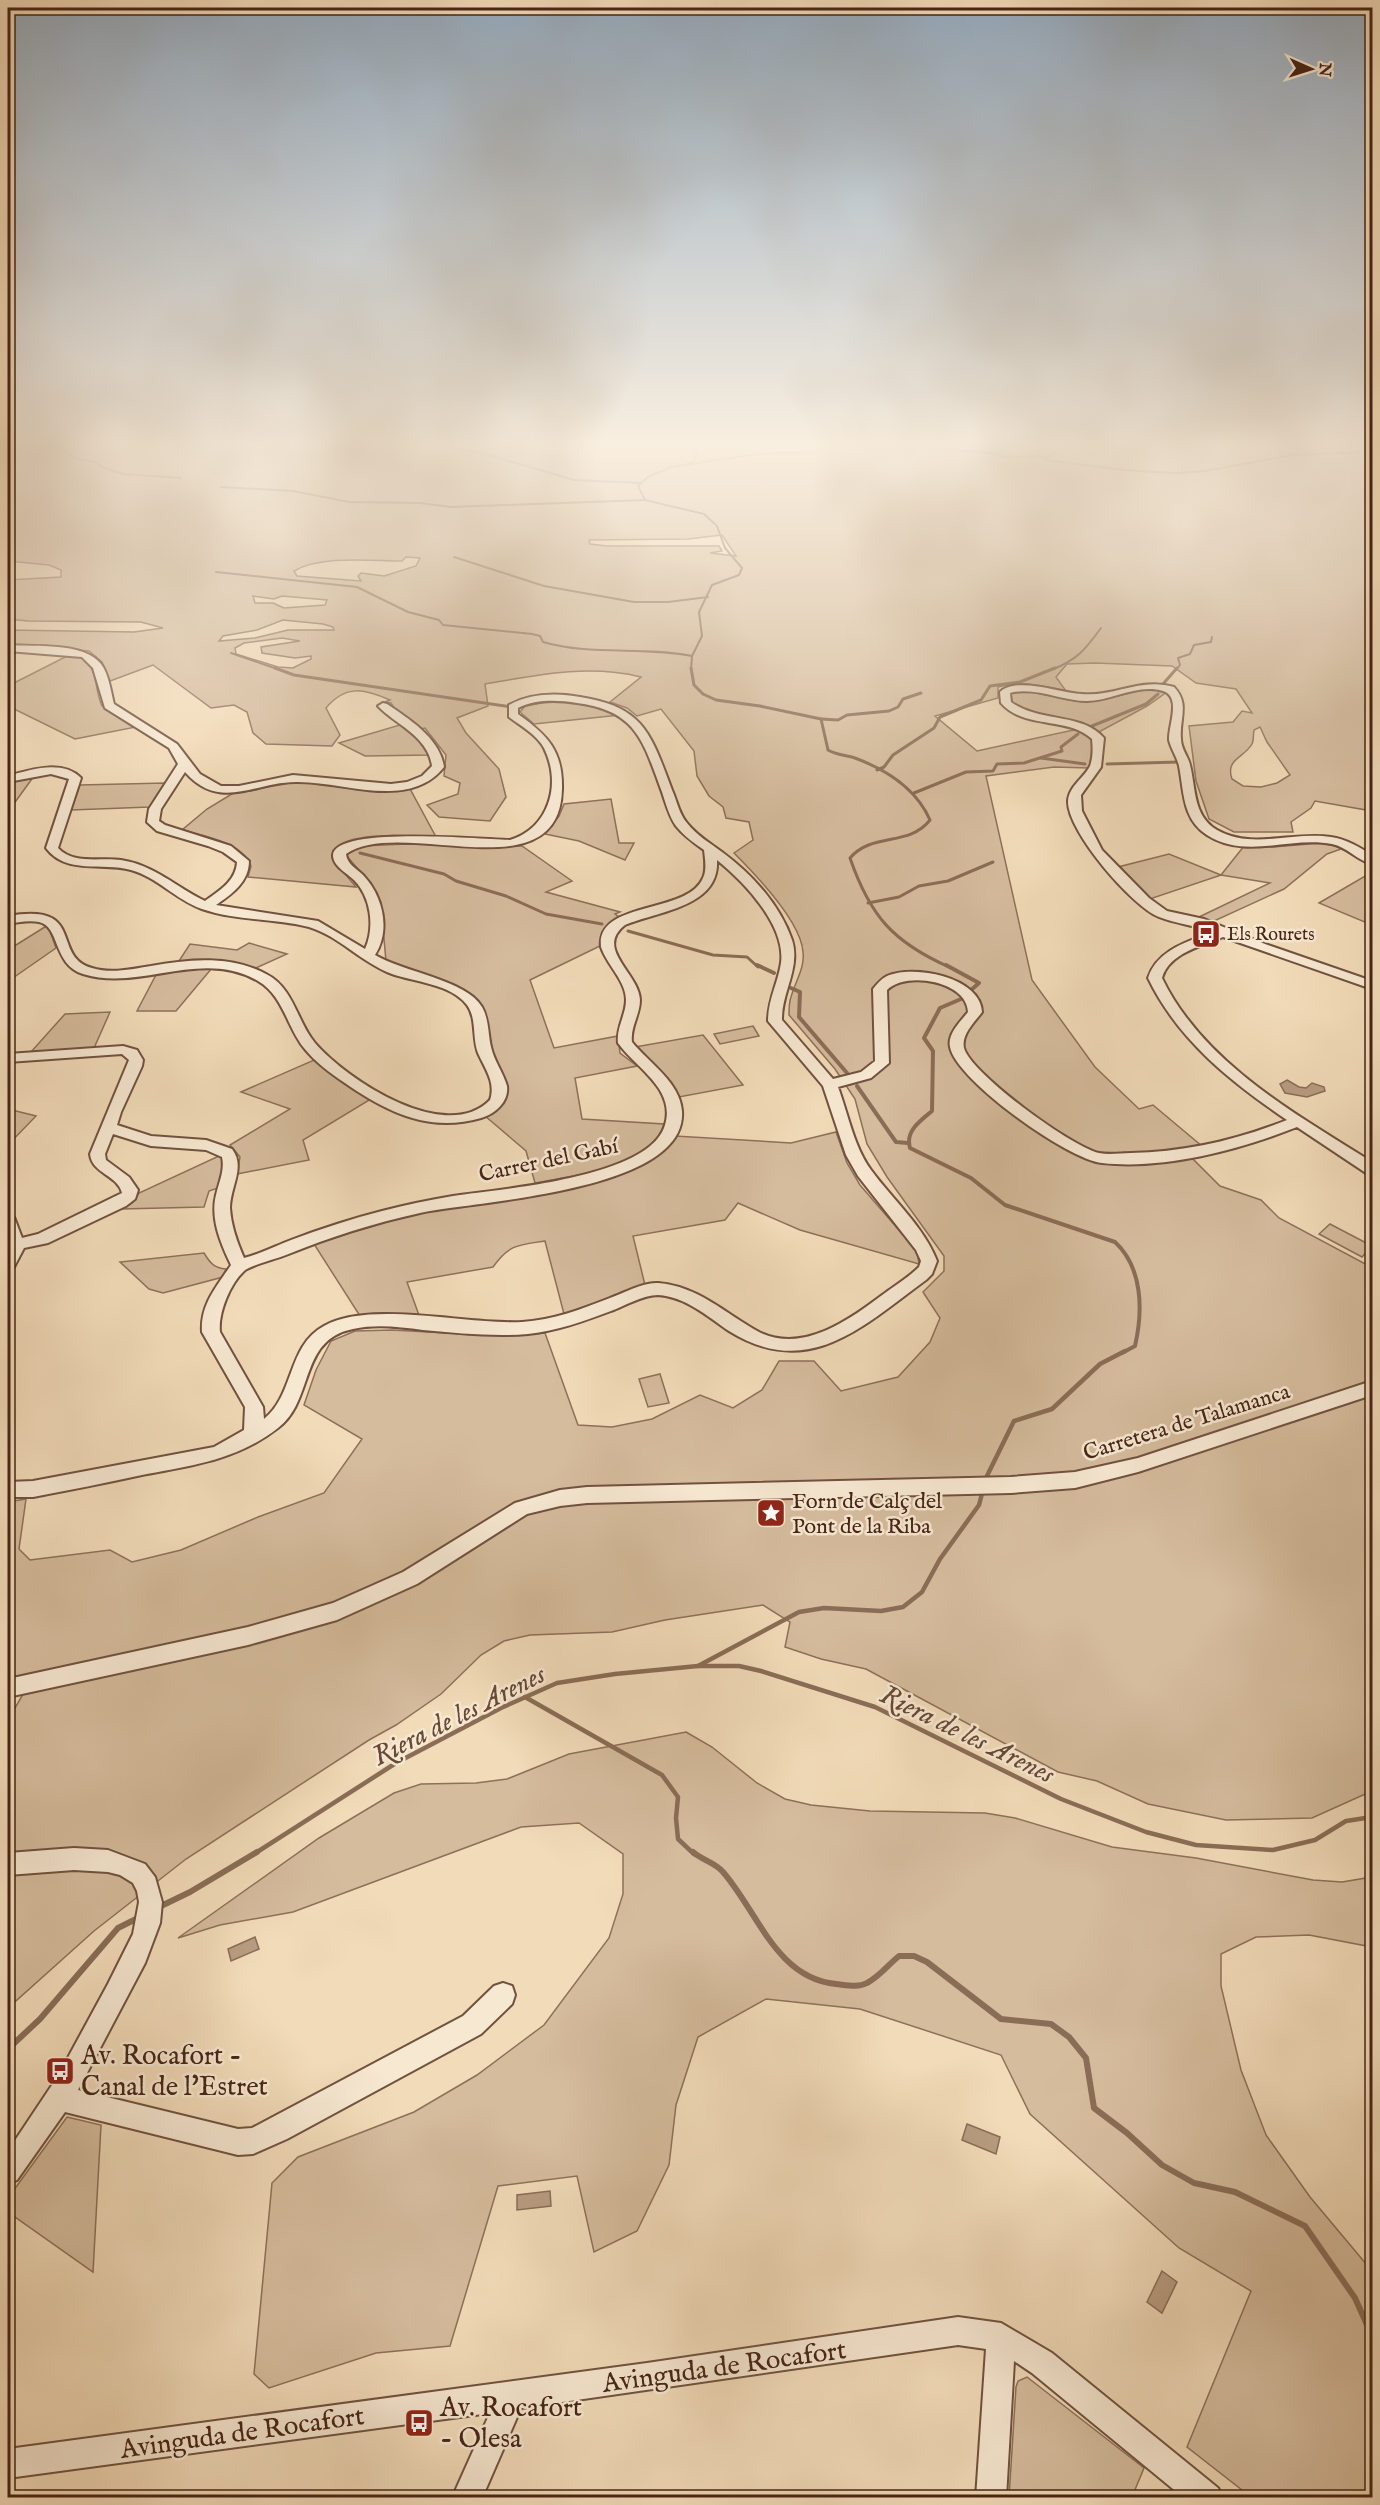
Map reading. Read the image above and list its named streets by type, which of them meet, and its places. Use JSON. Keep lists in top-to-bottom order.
{
  "streets": {
    "street": ["Carrer del Gabí", "Carretera de Talamanca", "Avinguda de Rocafort"]
  },
  "water": ["Riera de les Arenes"],
  "places": {
    "bus stop": ["Els Rourets", "Av. Rocafort - Canal de l'Estret", "Av. Rocafort - Olesa"],
    "place": ["Forn de Calç del Pont de la Riba"]
  },
  "north": "right"
}
